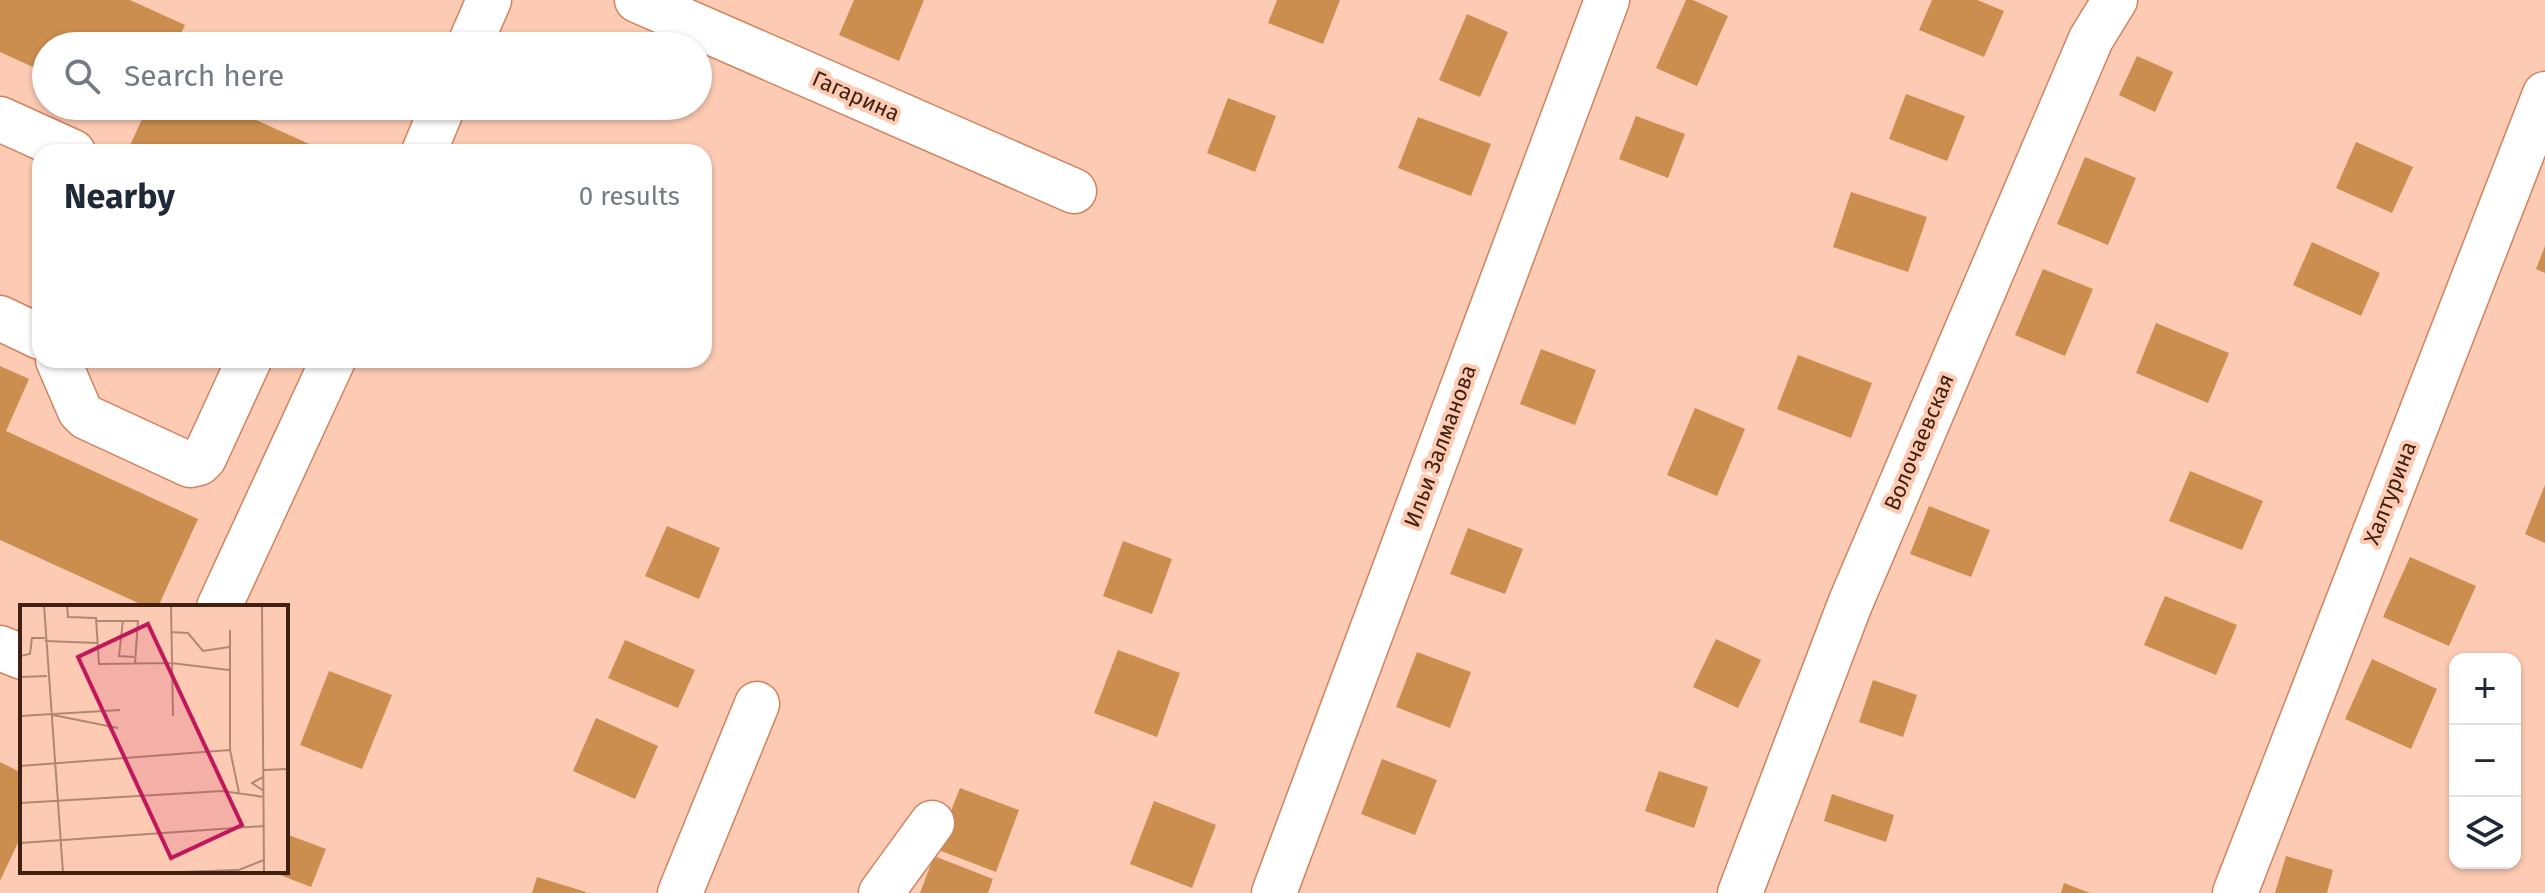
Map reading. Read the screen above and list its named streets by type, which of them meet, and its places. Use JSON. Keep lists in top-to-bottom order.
{
  "streets": {
    "street": [
      "Гагарина",
      "Волочаевская",
      "Ильи Залманова",
      "Халтурина"
    ]
  },
  "page": {
    "search": "Search here",
    "heading": ["Nearby", "0 results"],
    "map_buttons": ["+", "−"]
  }
}
